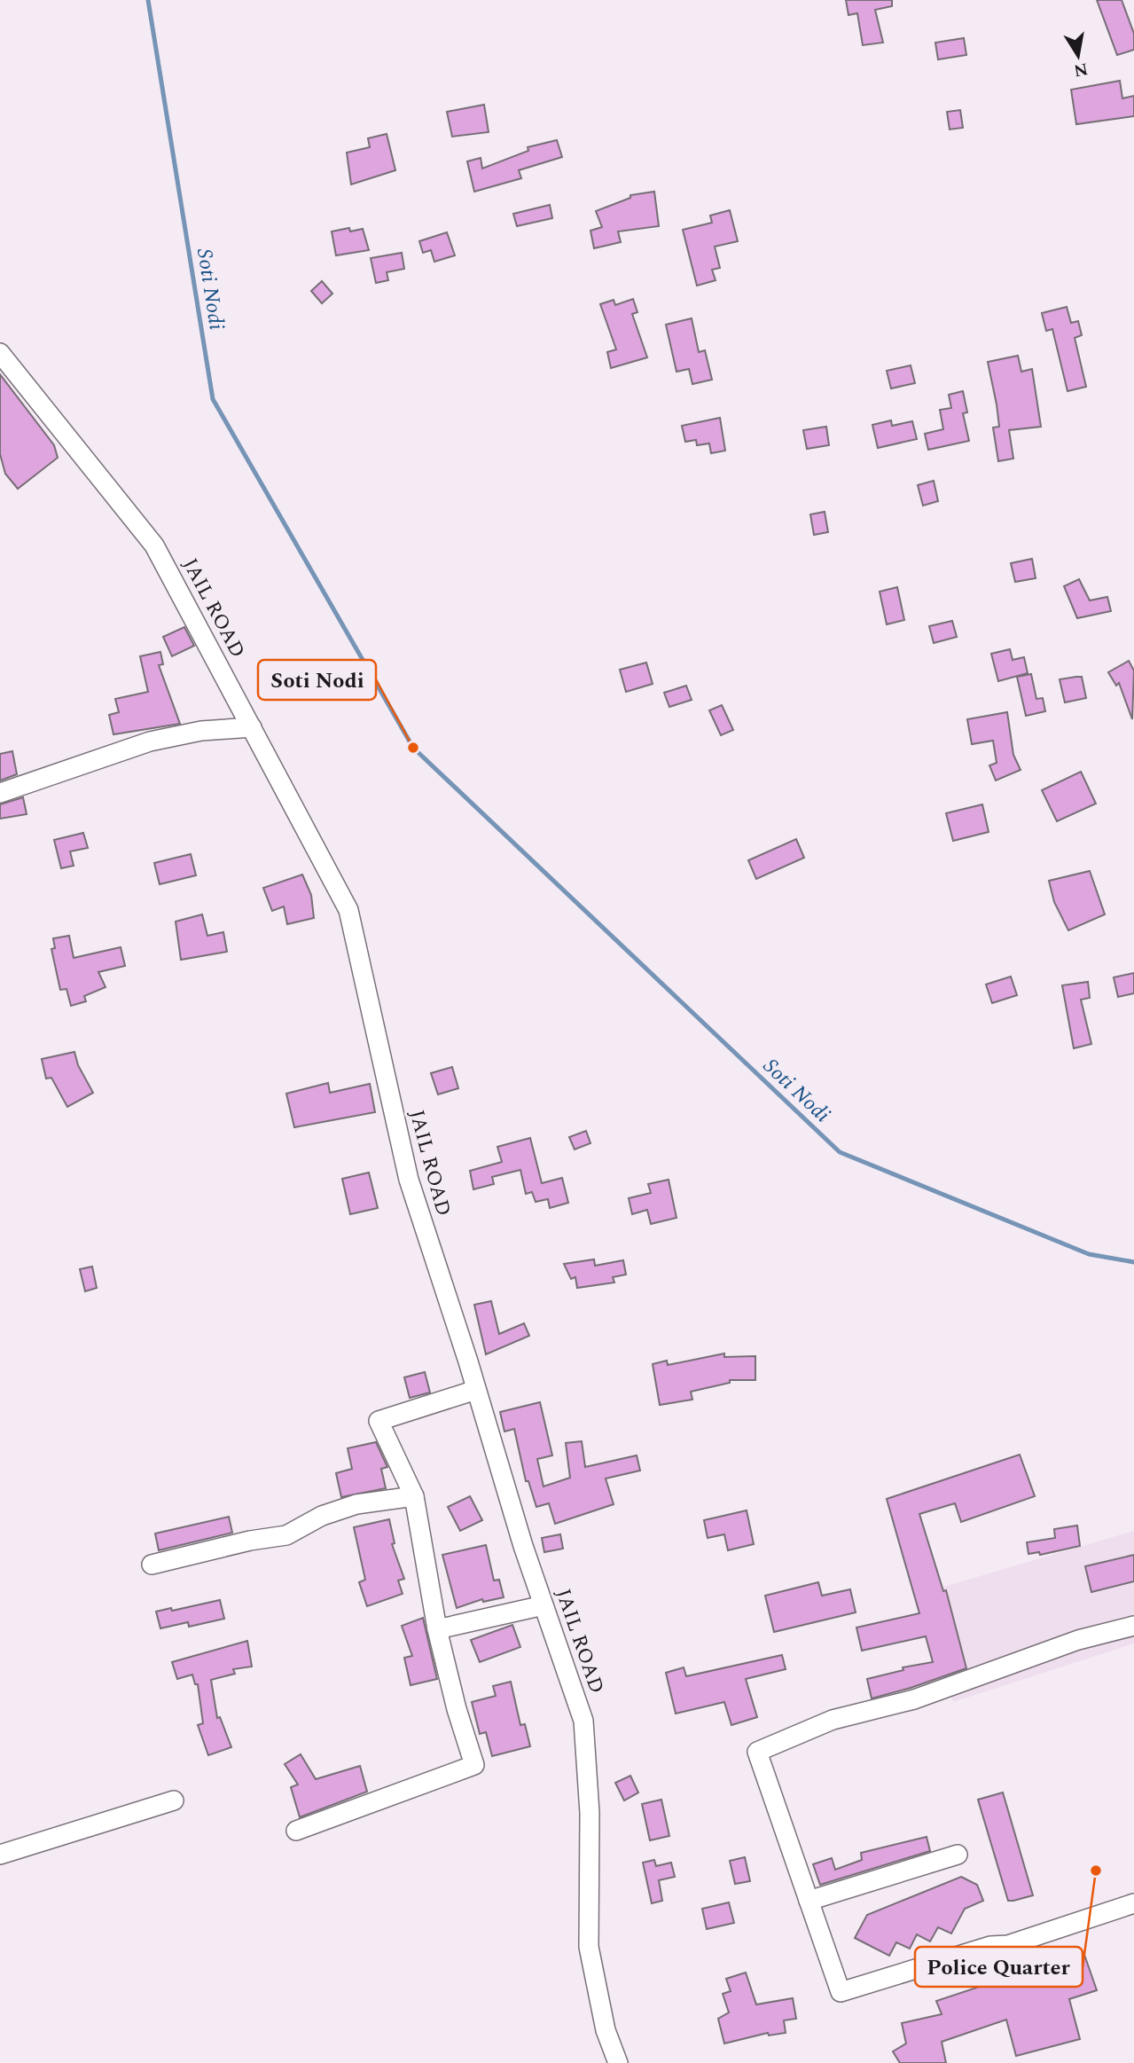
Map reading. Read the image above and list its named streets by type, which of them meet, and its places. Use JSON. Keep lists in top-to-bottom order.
{
  "streets": {
    "street": ["JAIL ROAD"]
  },
  "water": ["Soti Nodi"],
  "places": ["Soti Nodi", "Police Quarter"],
  "north": "bottom"
}
